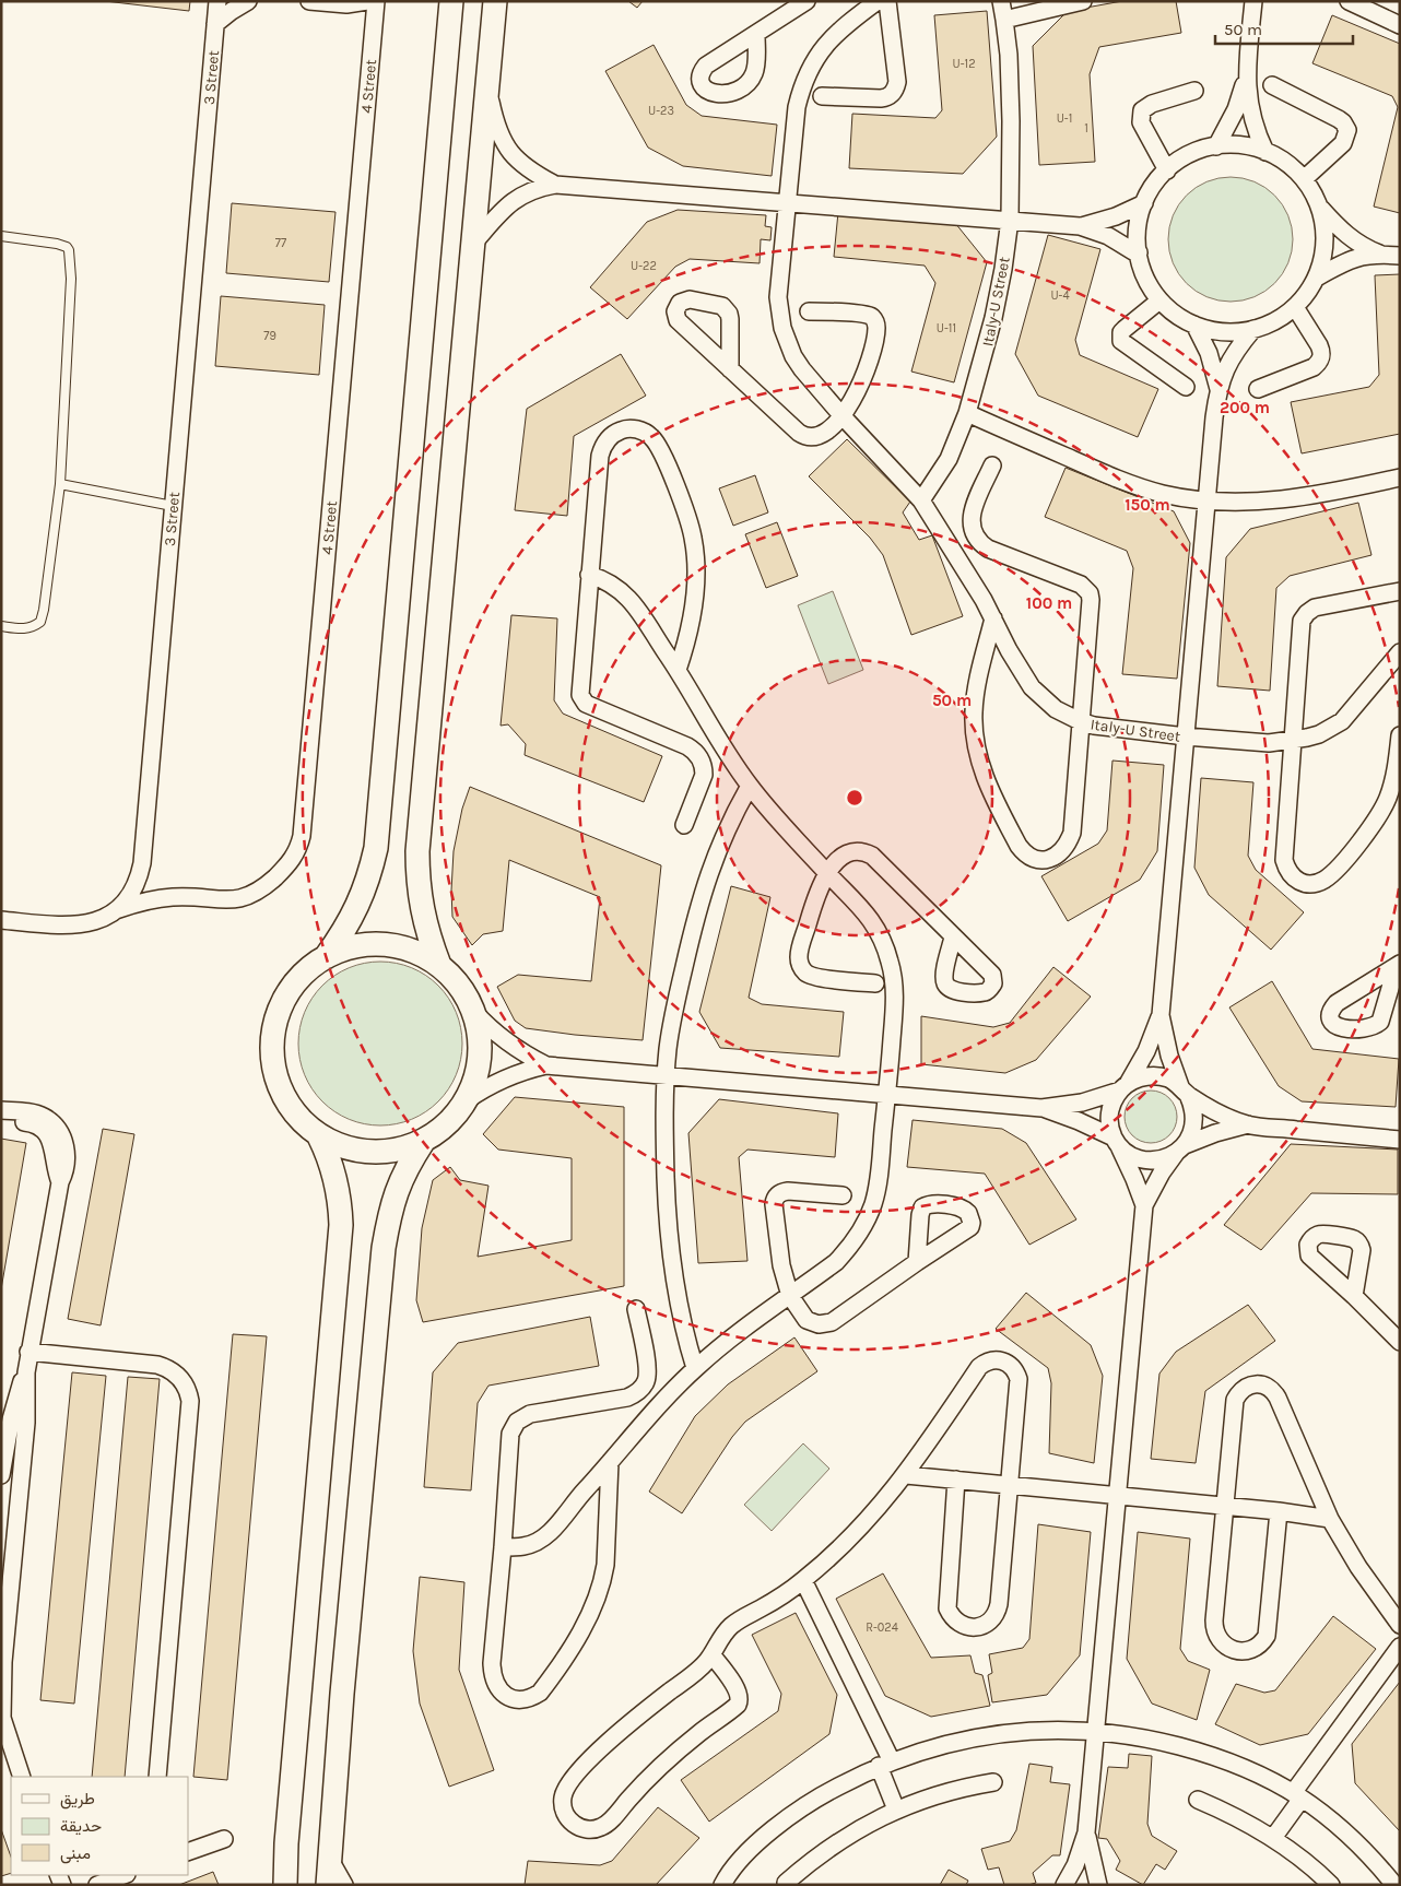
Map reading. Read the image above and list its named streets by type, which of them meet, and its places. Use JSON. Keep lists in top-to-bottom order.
{
  "streets": {
    "street": ["3 Street", "4 Street", "Italy-U Street"]
  },
  "crossings": [
    ["3 Street", "4 Street"]
  ],
  "house_numbers": [
    "U-12",
    "U-23",
    "U-1",
    "1",
    "77",
    "U-22",
    "U-4",
    "U-11",
    "79",
    "R-024"
  ],
  "legend": ["طريق", "حديقة", "مبنى"],
  "scale_bar": "50 m",
  "rings": [
    "200 m",
    "150 m",
    "100 m",
    "50 m"
  ]
}
